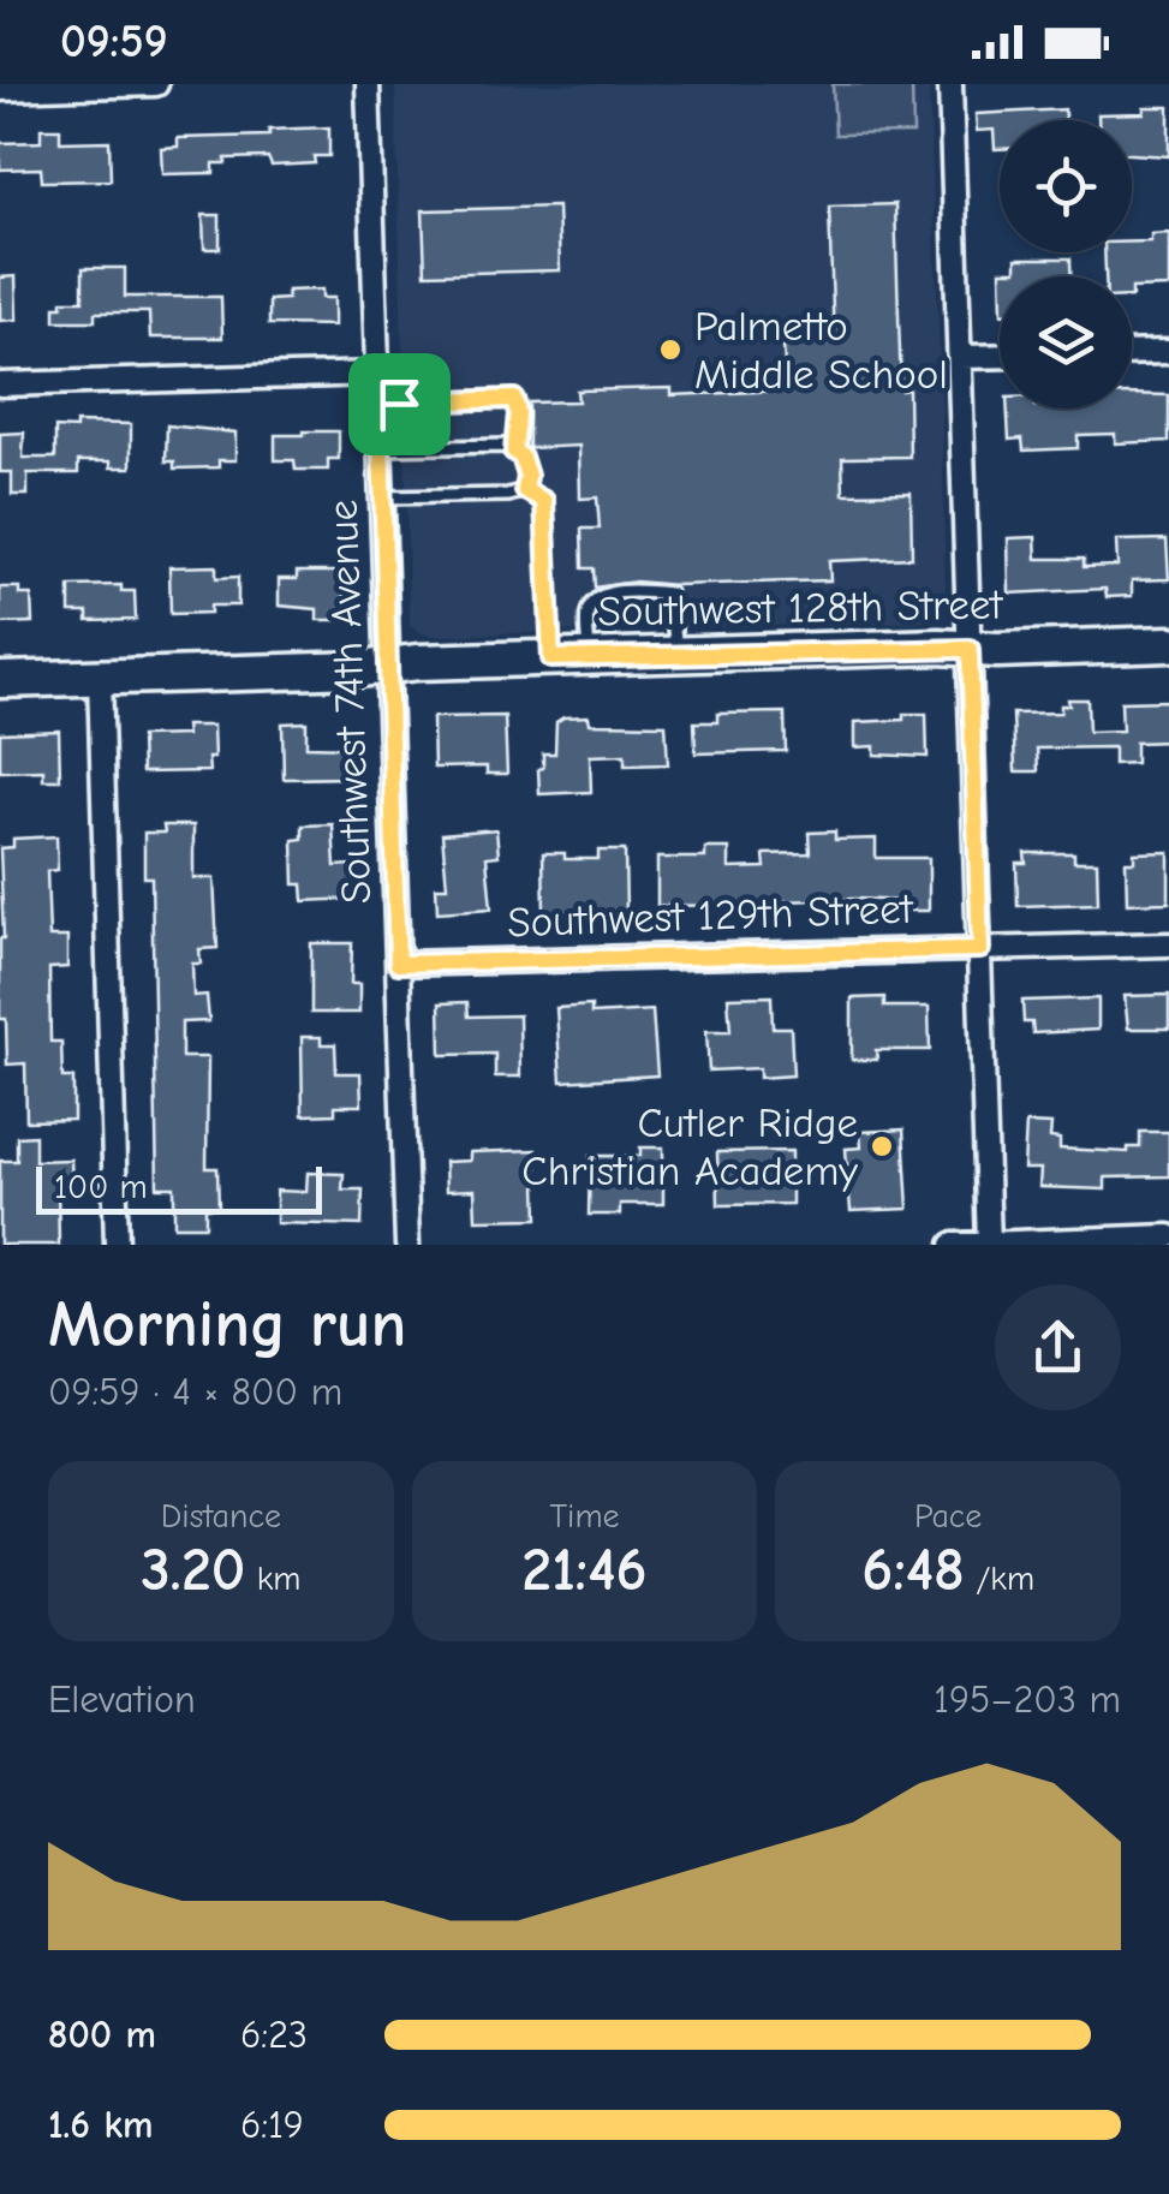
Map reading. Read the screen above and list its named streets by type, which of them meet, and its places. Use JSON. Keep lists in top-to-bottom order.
{
  "streets": {
    "street": ["Southwest 128th Street", "Southwest 74th Avenue", "Southwest 129th Street"]
  },
  "crossings": [
    ["Southwest 128th Street", "Southwest 74th Avenue"],
    ["Southwest 74th Avenue", "Southwest 129th Street"]
  ],
  "places": ["Palmetto Middle School", "Cutler Ridge Christian Academy"],
  "scale_bar": "100 m",
  "page": {
    "status": "09:59",
    "scale": "100 m",
    "heading": ["Morning run", "09:59 · 4 × 800 m"],
    "stats": [
      ["Distance", "3.20 km"],
      ["Time", "21:46"],
      ["Pace", "6:48 /km"]
    ],
    "chart": ["Elevation", "195–203 m"],
    "list": [
      {
        "name": "800 m",
        "note": "6:23"
      },
      {
        "name": "1.6 km",
        "note": "6:19"
      }
    ]
  }
}
